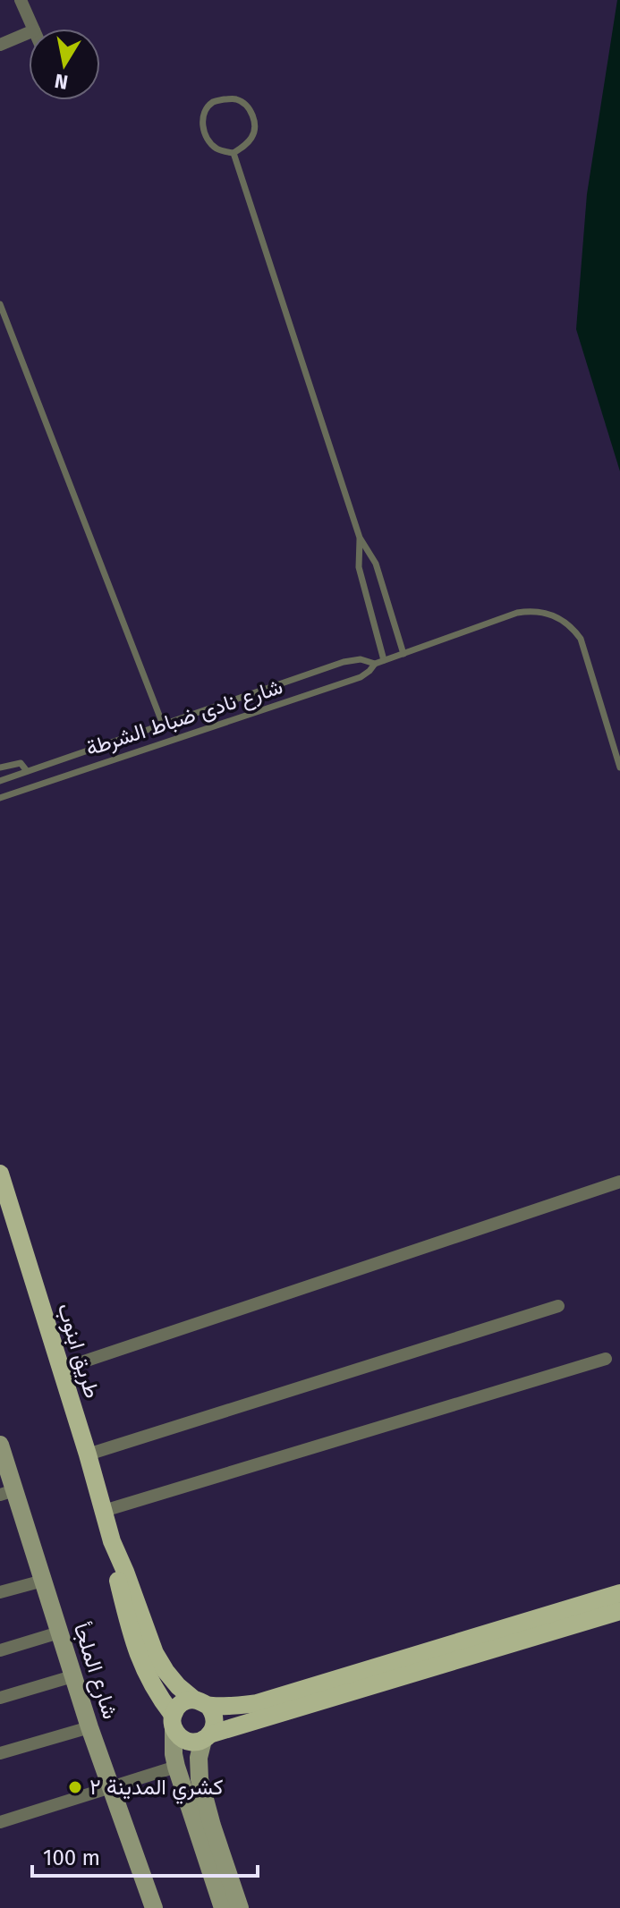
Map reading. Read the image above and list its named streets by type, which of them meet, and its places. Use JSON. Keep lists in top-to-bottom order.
{
  "streets": {
    "main road": ["طريق ابنوب"],
    "street": ["شارع الملجأ"],
    "lane": ["شارع نادى ضباط الشرطة"]
  },
  "places": ["كشري المدينة ٢"],
  "scale_bar": "100 m",
  "north": "bottom"
}
